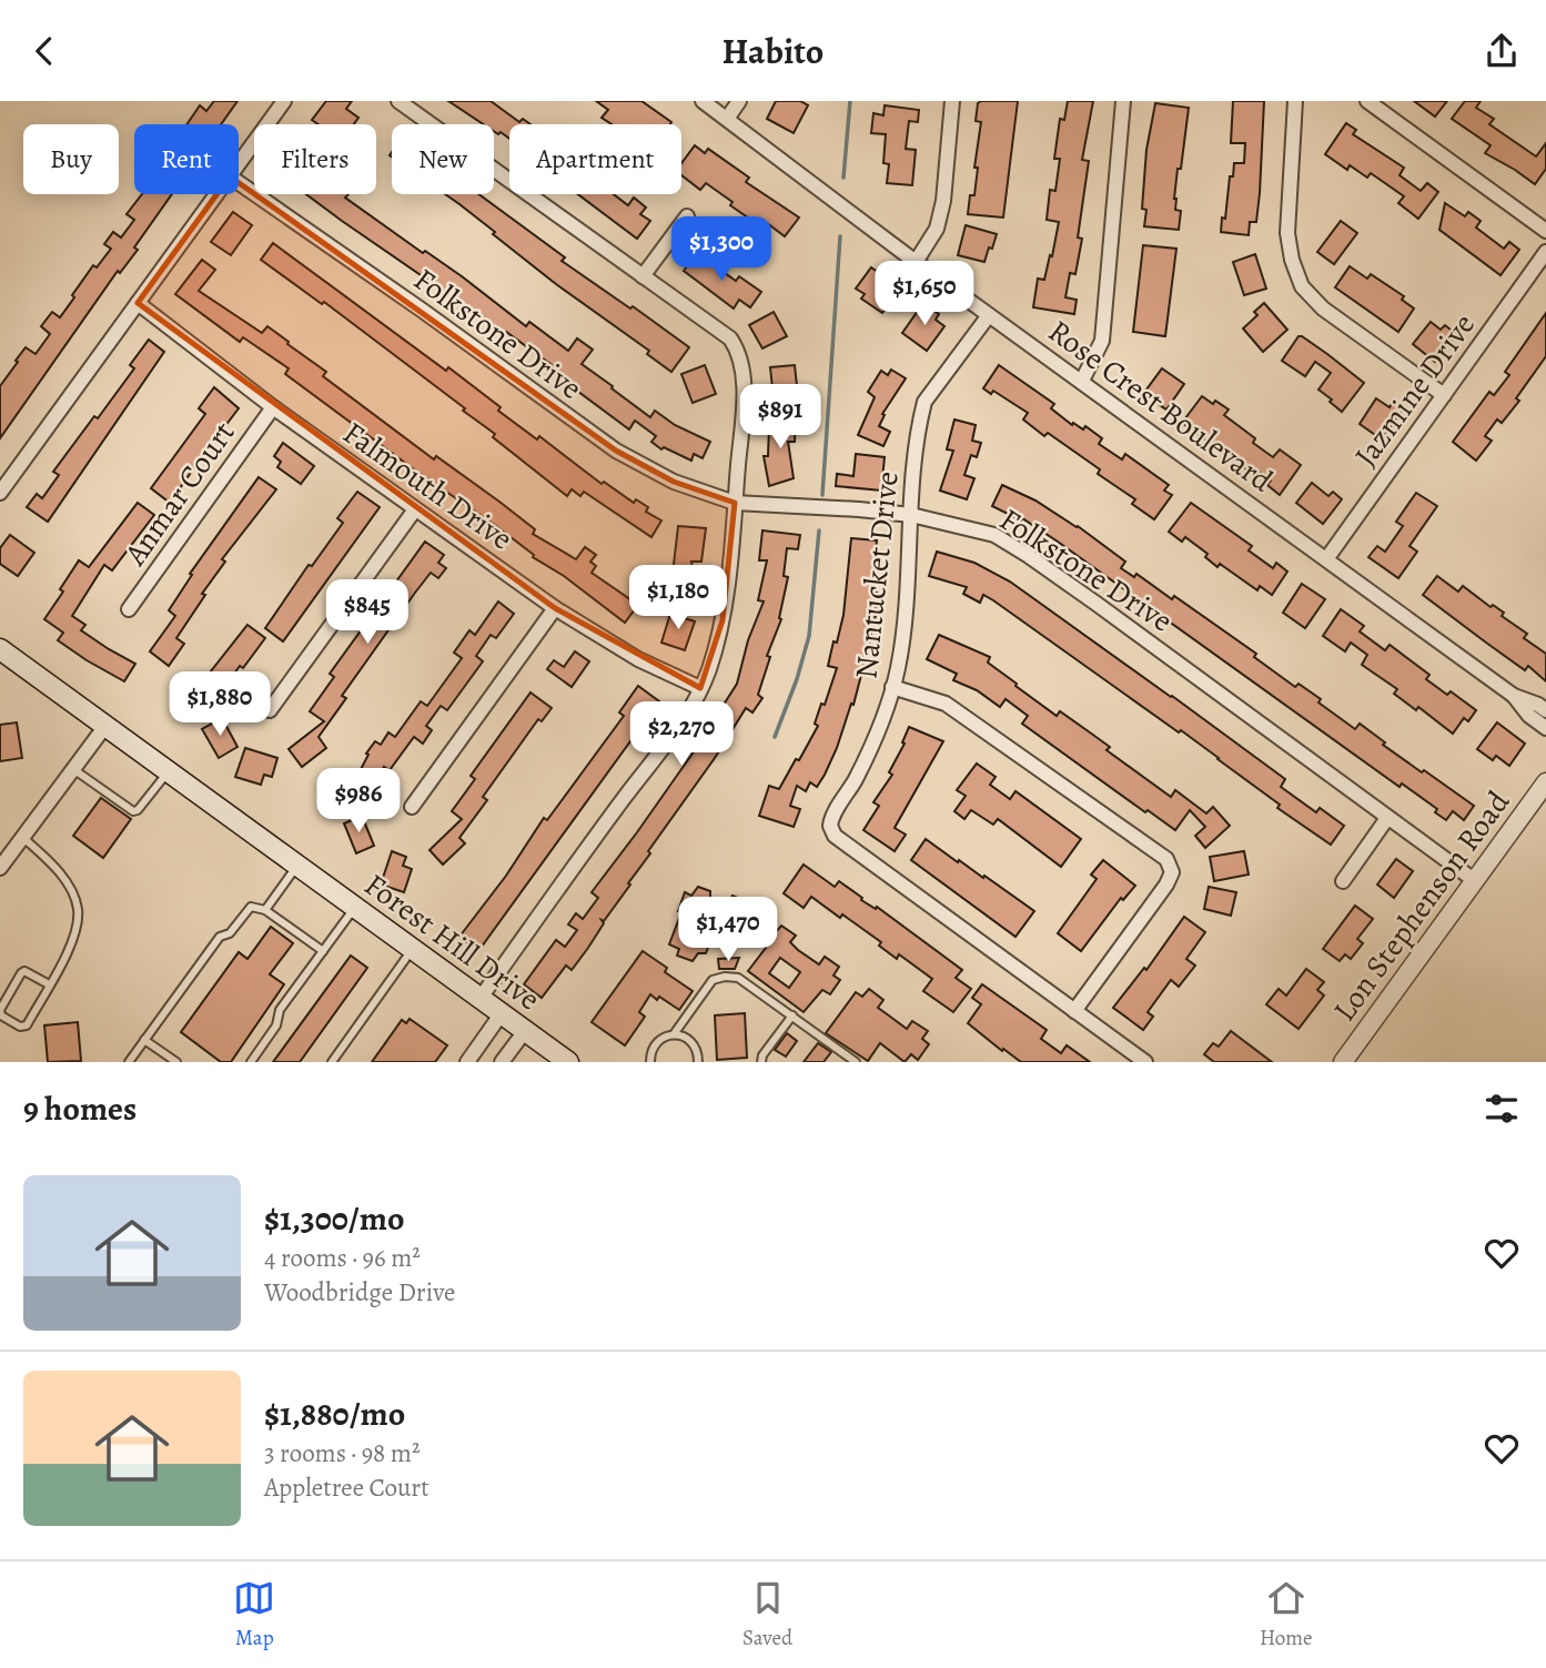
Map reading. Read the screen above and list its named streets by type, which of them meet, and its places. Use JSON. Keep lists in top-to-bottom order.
{
  "streets": {
    "main road": ["Forest Hill Drive"],
    "street": [
      "Folkstone Drive",
      "Jazmine Drive",
      "Rose Crest Boulevard",
      "Falmouth Drive",
      "Anmar Court",
      "Nantucket Drive",
      "Lon Stephenson Road"
    ]
  },
  "crossings": [
    ["Folkstone Drive", "Nantucket Drive"],
    ["Folkstone Drive", "Lon Stephenson Road"],
    ["Jazmine Drive", "Rose Crest Boulevard"],
    ["Rose Crest Boulevard", "Nantucket Drive"],
    ["Falmouth Drive", "Anmar Court"]
  ],
  "page": {
    "header": "Habito",
    "chip": [
      "Buy",
      "Rent",
      "Filters",
      "New",
      "Apartment"
    ],
    "price": [
      "$1,300",
      "$1,650",
      "$891",
      "$1,180",
      "$845",
      "$1,880",
      "$2,270",
      "$986",
      "$1,470"
    ],
    "heading": "9 homes",
    "list": [
      {
        "name": "$1,300/mo",
        "note": "4 rooms · 96 m² · Woodbridge Drive"
      },
      {
        "name": "$1,880/mo",
        "note": "3 rooms · 98 m² · Appletree Court"
      }
    ],
    "tabs": ["Map", "Saved", "Home"]
  }
}
